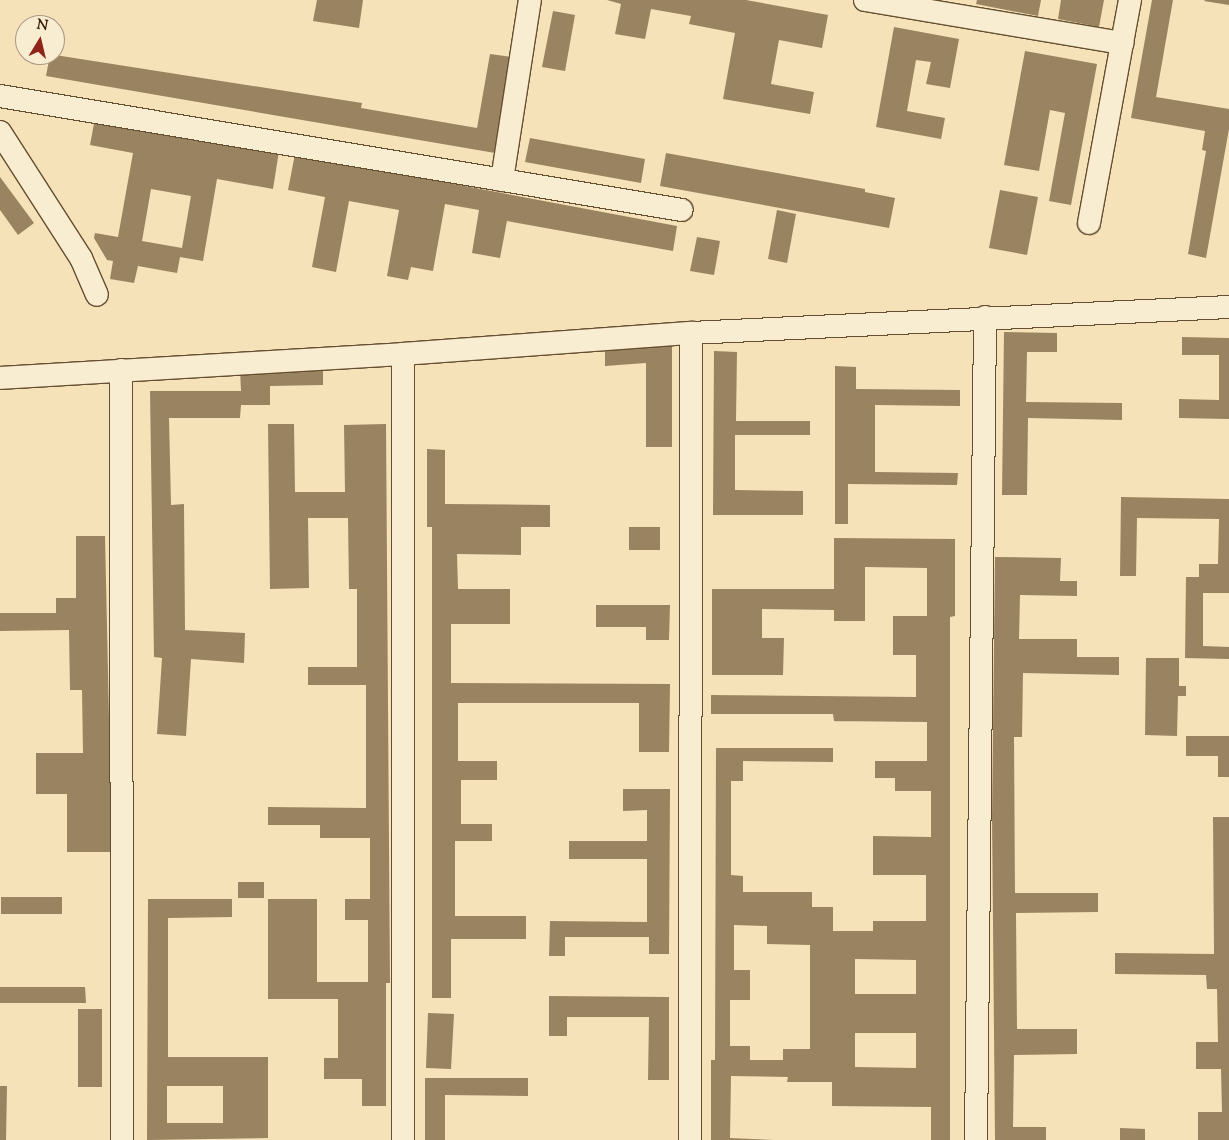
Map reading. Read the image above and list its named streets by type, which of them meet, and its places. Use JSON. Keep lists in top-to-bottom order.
{
  "north": "top"
}
